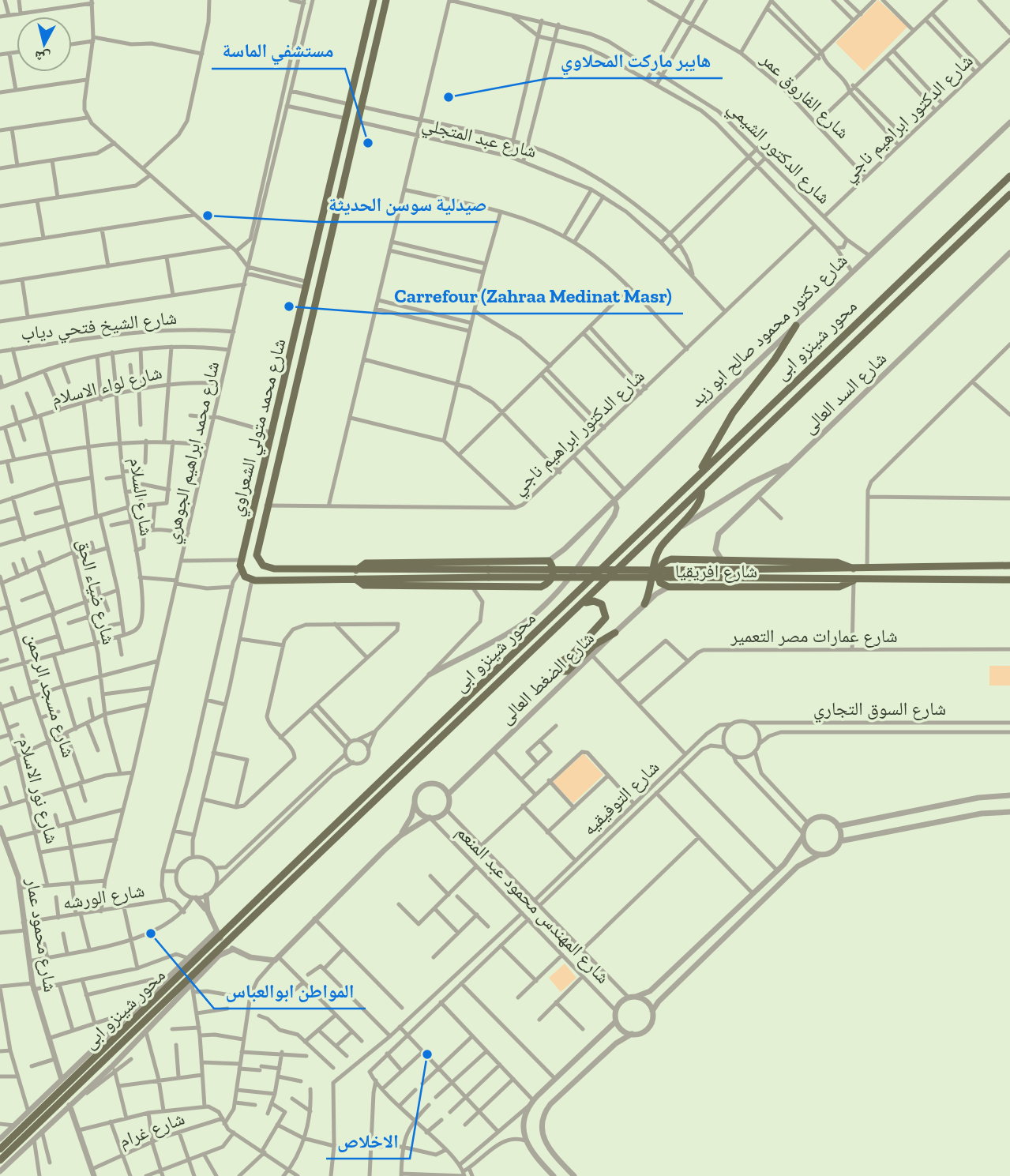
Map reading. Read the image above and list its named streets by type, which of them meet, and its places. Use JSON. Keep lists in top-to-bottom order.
{
  "streets": {
    "main road": ["محور شينزو ابى", "شارع محمد متولي الشعراوي", "شارع افريقيا"],
    "street": [
      "شارع الفاروق عمر",
      "شارع الدكتور ابراهيم ناجي",
      "شارع عبد المتجلي",
      "شارع الدكتور الشيمي",
      "شارع الشيخ فتحي دياب",
      "شارع دكتور محمود صالح ابو زيد",
      "شارع لواء الاسلام",
      "شارع السد العالى",
      "شارع محمد ابراهيم الجوهري",
      "شارع السلام",
      "شارع ضياء الحق",
      "شارع عمارات مصر التعمير",
      "شارع الضغط العالى",
      "شارع مسجد الرحمن",
      "شارع السوق التجاري",
      "شارع نور الاسلام",
      "شارع التوفيقيه",
      "شارع الورشه",
      "شارع المهندس محمود عبد المنعم",
      "شارع محمود عمار",
      "شارع غرام"
    ]
  },
  "crossings": [
    ["شارع الفاروق عمر", "شارع الدكتور ابراهيم ناجي"],
    ["شارع الدكتور ابراهيم ناجي", "شارع عبد المتجلي"],
    ["شارع الدكتور ابراهيم ناجي", "شارع الدكتور الشيمي"],
    ["شارع الدكتور ابراهيم ناجي", "شارع محمد متولي الشعراوي"],
    ["شارع عبد المتجلي", "شارع محمد متولي الشعراوي"],
    ["شارع الدكتور الشيمي", "شارع دكتور محمود صالح ابو زيد"],
    ["شارع الشيخ فتحي دياب", "شارع محمد ابراهيم الجوهري"],
    ["شارع لواء الاسلام", "شارع محمد ابراهيم الجوهري"],
    ["شارع لواء الاسلام", "شارع السلام"],
    ["شارع لواء الاسلام", "شارع ضياء الحق"],
    ["شارع السد العالى", "شارع افريقيا"],
    ["شارع محمد متولي الشعراوي", "شارع الورشه"],
    ["شارع محمد ابراهيم الجوهري", "شارع الورشه"],
    ["شارع افريقيا", "شارع الضغط العالى"],
    ["شارع الضغط العالى", "شارع المهندس محمود عبد المنعم"],
    ["شارع السوق التجاري", "شارع التوفيقيه"],
    ["شارع التوفيقيه", "شارع المهندس محمود عبد المنعم"],
    ["شارع الورشه", "شارع محمود عمار"]
  ],
  "places": [
    "هايبر ماركت المحلاوي",
    "مستشفي الماسة",
    "صيدلية سوسن الحديثة",
    "Carrefour (Zahraa Medinat Masr)",
    "المواطن ابوالعباس",
    "الاخلاص"
  ],
  "north": "bottom"
}
